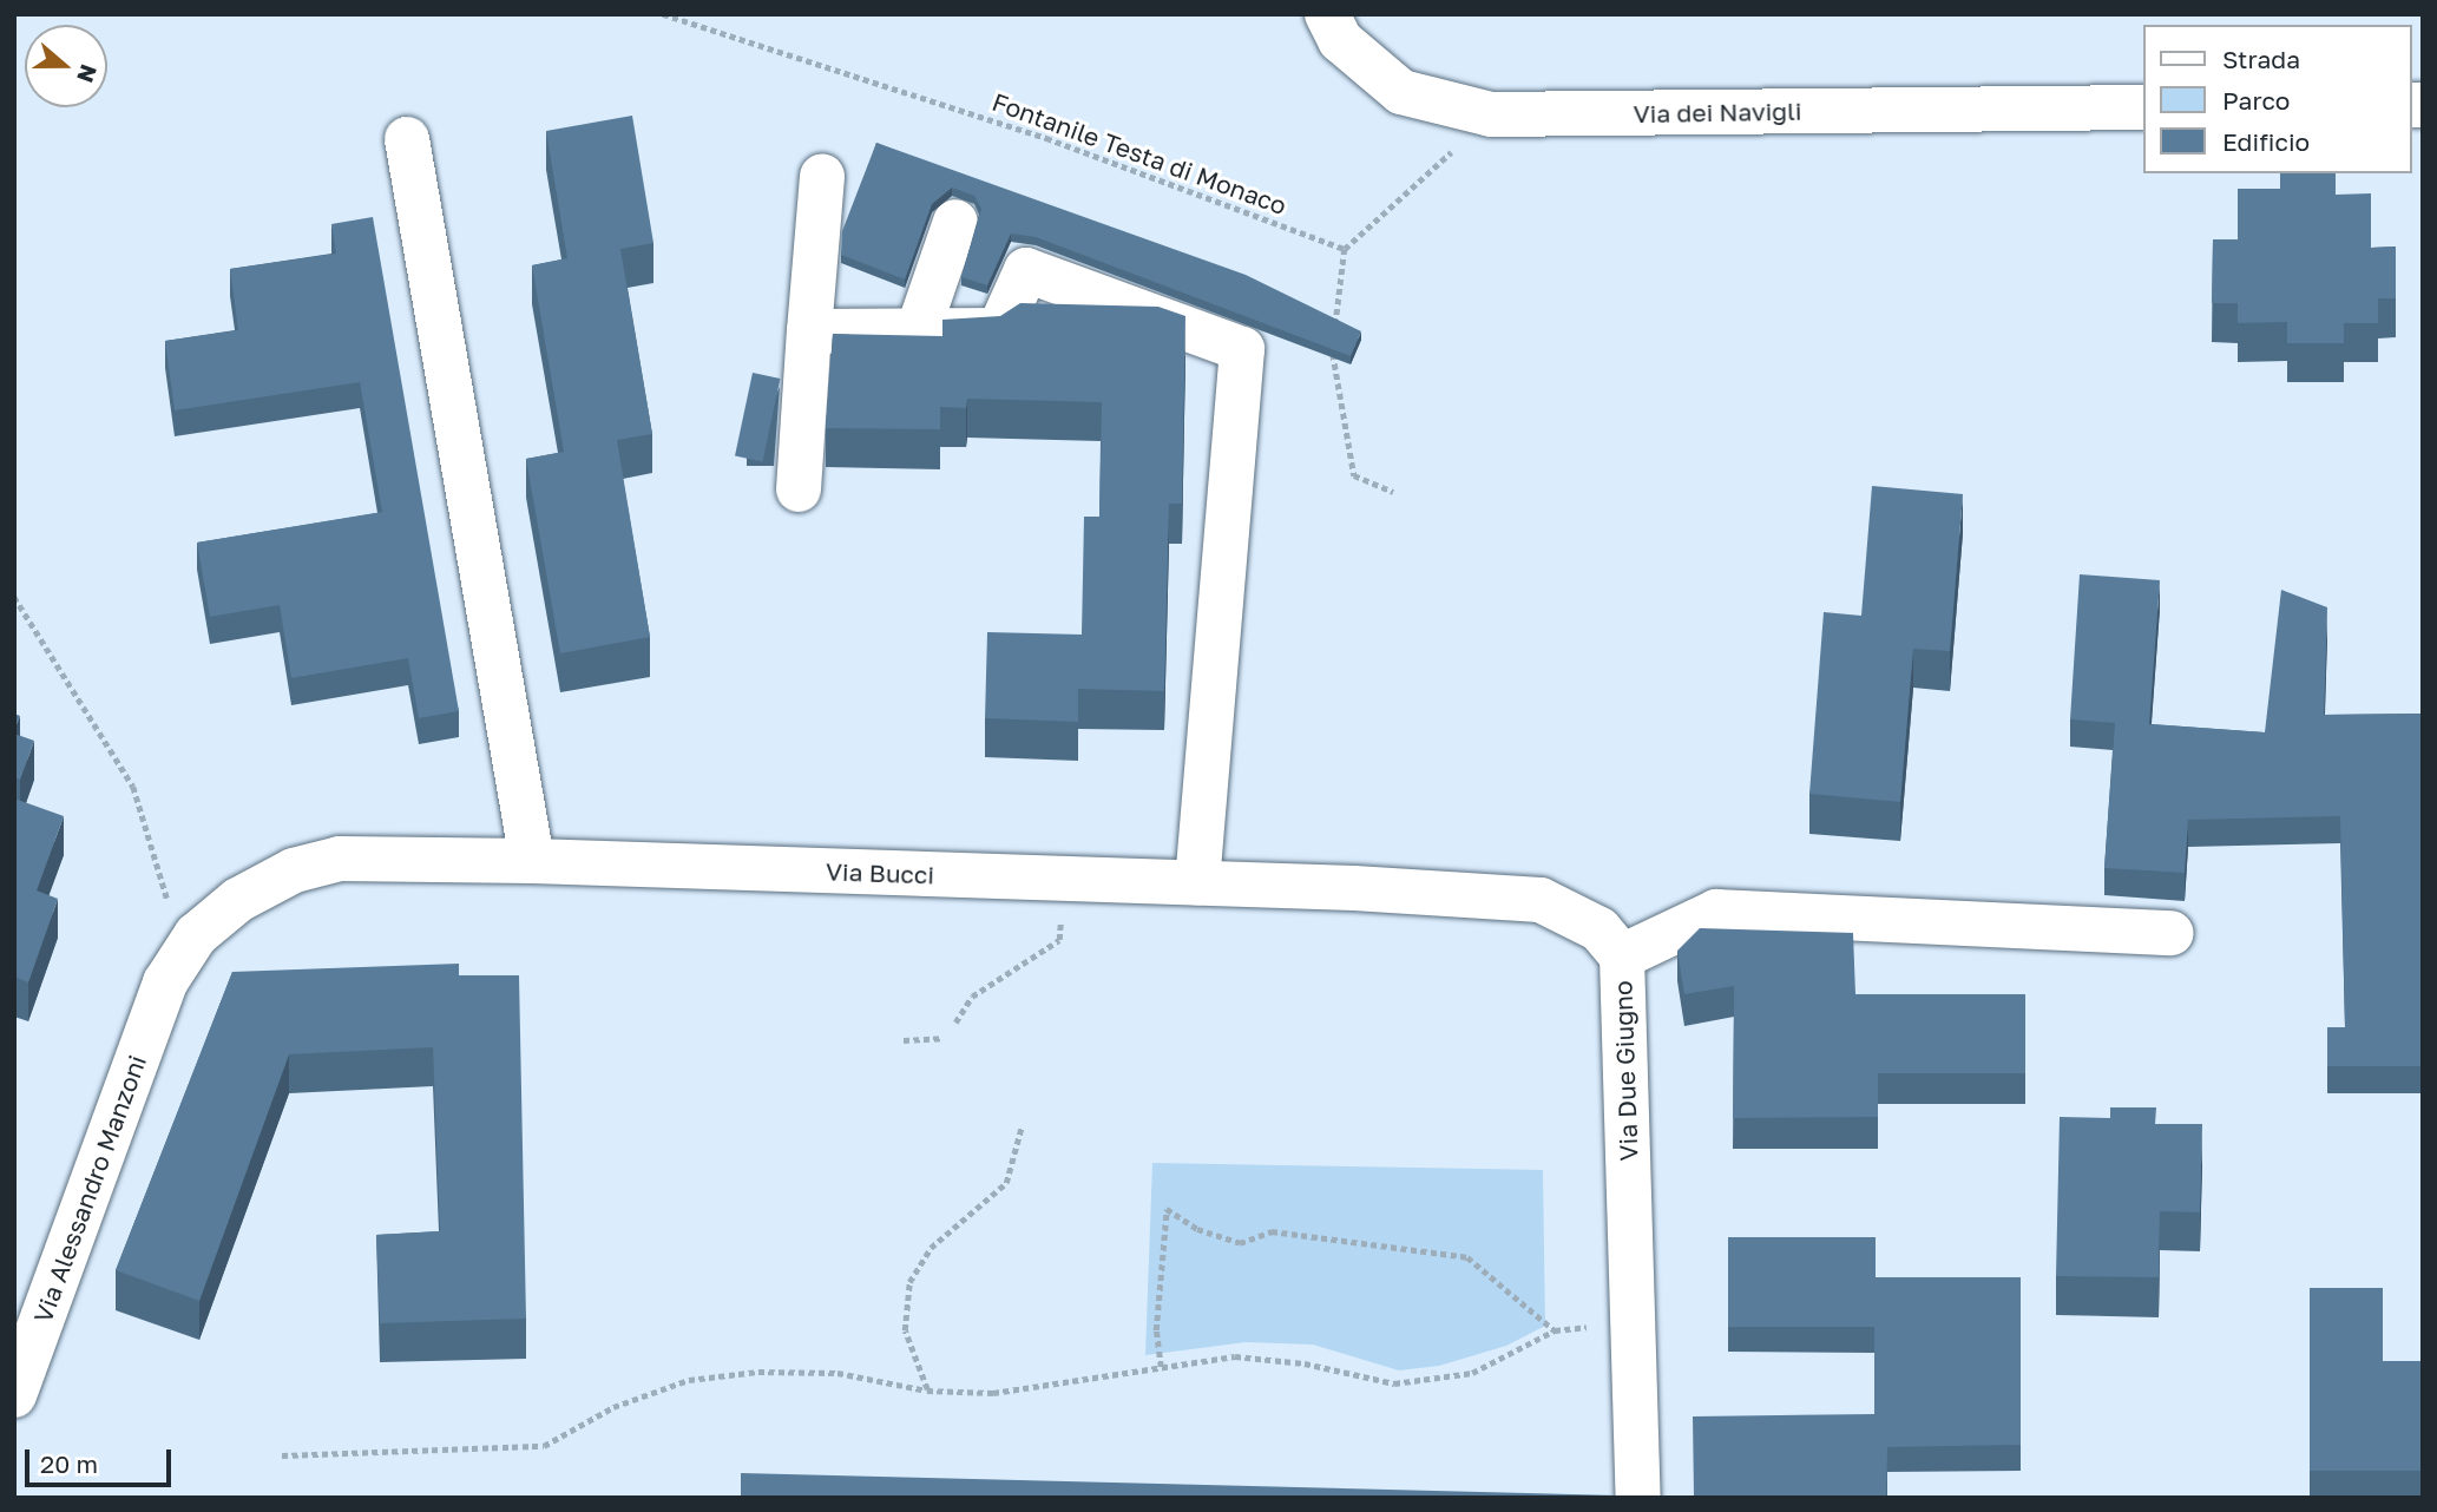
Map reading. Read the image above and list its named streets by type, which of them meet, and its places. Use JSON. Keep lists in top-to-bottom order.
{
  "streets": {
    "street": [
      "Via dei Navigli",
      "Via Bucci",
      "Via Due Giugno",
      "Via Alessandro Manzoni"
    ],
    "path": ["Fontanile Testa di Monaco"]
  },
  "crossings": [
    ["Via Bucci", "Via Due Giugno"],
    ["Via Bucci", "Via Alessandro Manzoni"]
  ],
  "legend": ["Strada", "Parco", "Edificio"],
  "scale_bar": "20 m",
  "north": "right"
}
